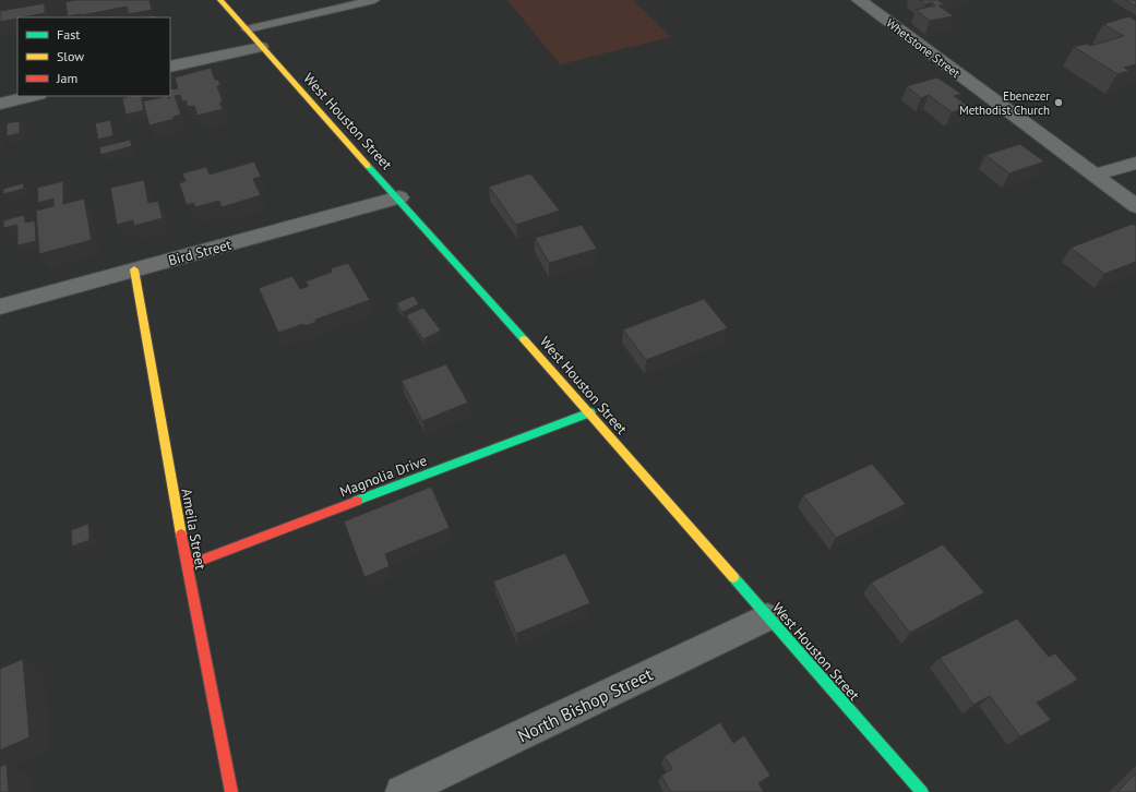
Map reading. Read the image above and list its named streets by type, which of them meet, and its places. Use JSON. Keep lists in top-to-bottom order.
{
  "streets": {
    "main road": ["West Houston Street", "Magnolia Drive", "Ameila Street"],
    "street": ["Whetstone Street", "Bird Street", "North Bishop Street"]
  },
  "crossings": [
    ["West Houston Street", "Bird Street"],
    ["West Houston Street", "Magnolia Drive"],
    ["West Houston Street", "North Bishop Street"],
    ["Bird Street", "Ameila Street"],
    ["Magnolia Drive", "Ameila Street"]
  ],
  "places": ["Ebenezer Methodist Church"],
  "legend": ["Fast", "Slow", "Jam"]
}
